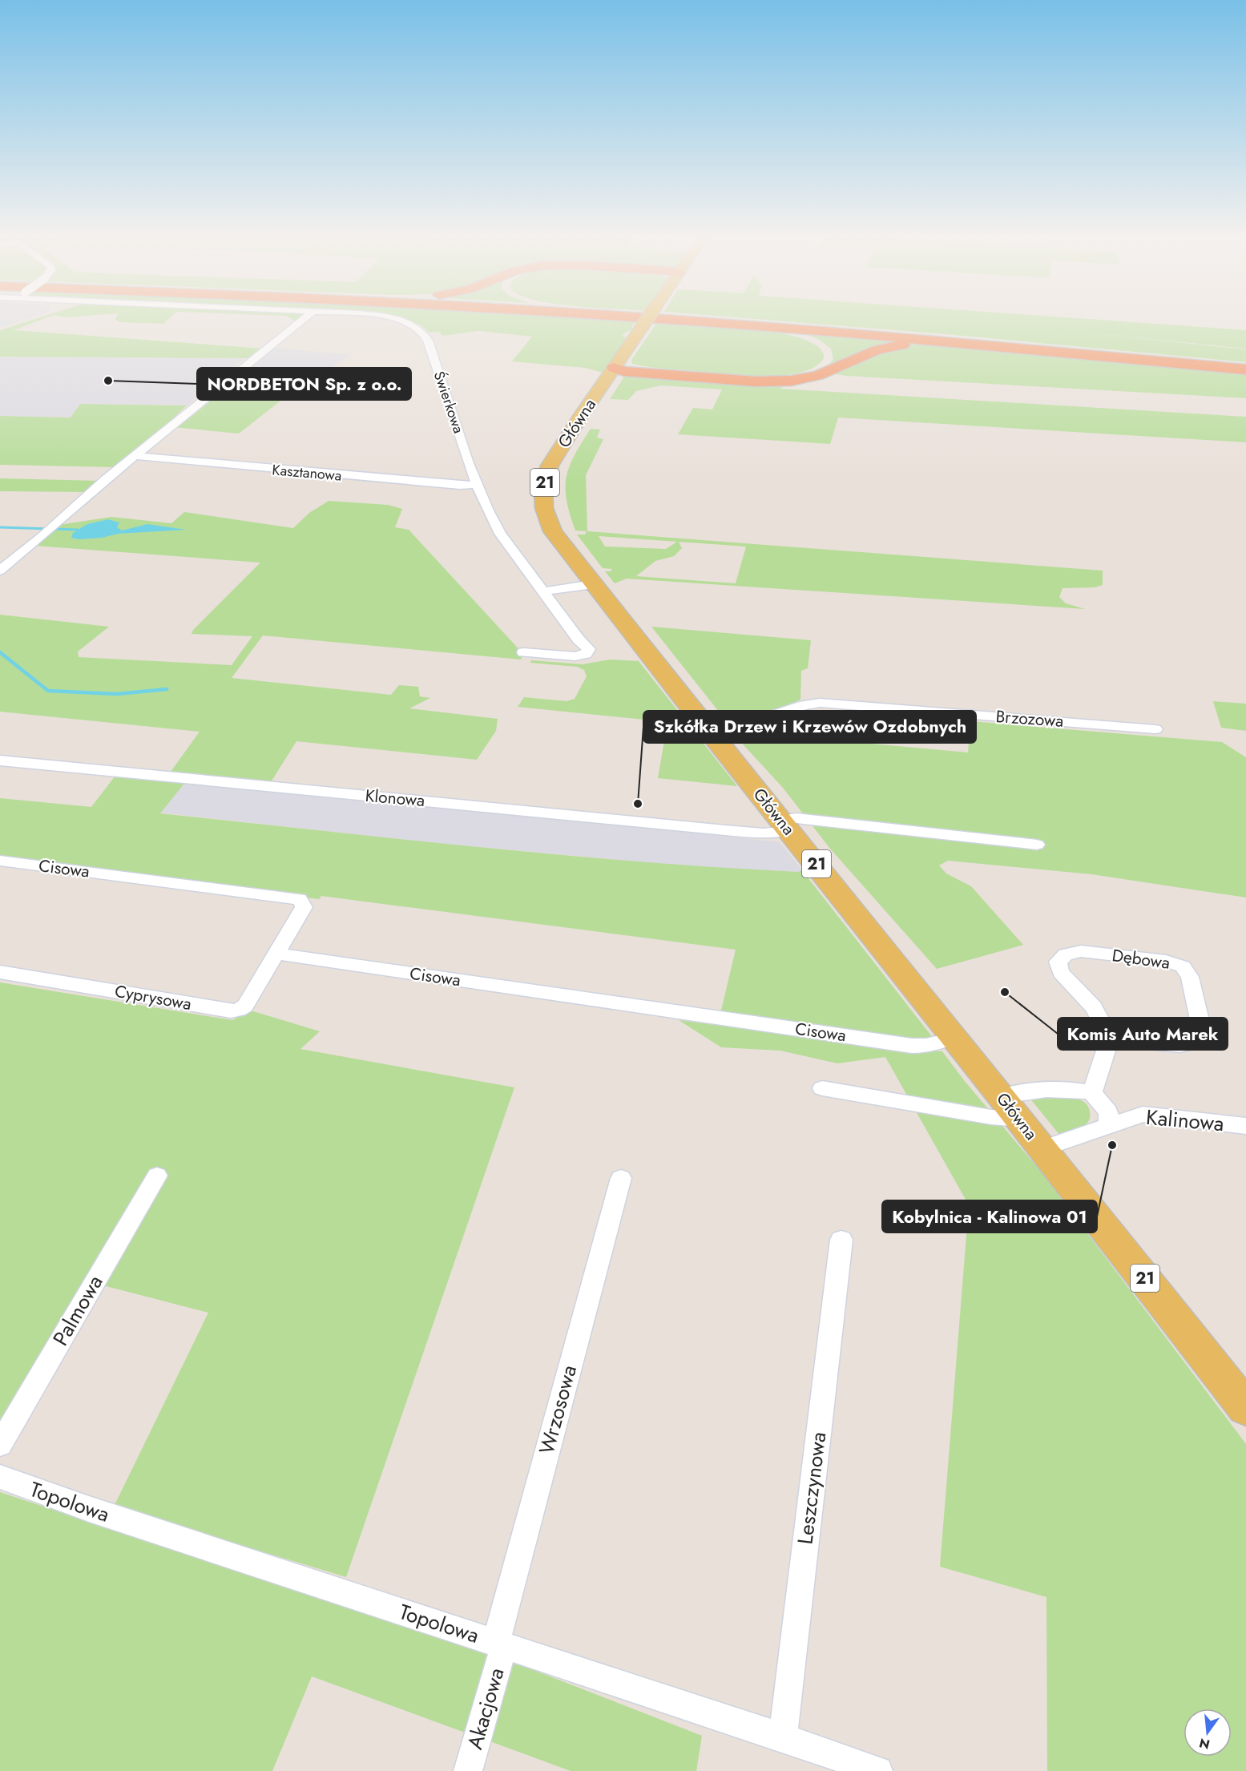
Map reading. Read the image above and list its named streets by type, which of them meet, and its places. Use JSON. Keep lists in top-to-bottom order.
{
  "streets": {
    "main road": ["Główna", "21"],
    "street": [
      "Świerkowa",
      "Kasztanowa",
      "Brzozowa",
      "Klonowa",
      "Cisowa",
      "Dębowa",
      "Cyprysowa",
      "Kalinowa",
      "Palmowa",
      "Wrzosowa",
      "Leszczynowa",
      "Topolowa",
      "Akacjowa"
    ]
  },
  "crossings": [
    ["Świerkowa", "Kasztanowa"],
    ["Główna", "Brzozowa"],
    ["Główna", "Klonowa"],
    ["Główna", "Cisowa"],
    ["Główna", "Kalinowa"],
    ["Cisowa", "Cyprysowa"],
    ["Wrzosowa", "Topolowa"],
    ["Wrzosowa", "Akacjowa"],
    ["Leszczynowa", "Topolowa"],
    ["Topolowa", "Akacjowa"]
  ],
  "places": [
    "NORDBETON Sp. z o.o.",
    "Szkółka Drzew i Krzewów Ozdobnych",
    "Komis Auto Marek",
    "Kobylnica - Kalinowa 01"
  ],
  "north": "bottom"
}
